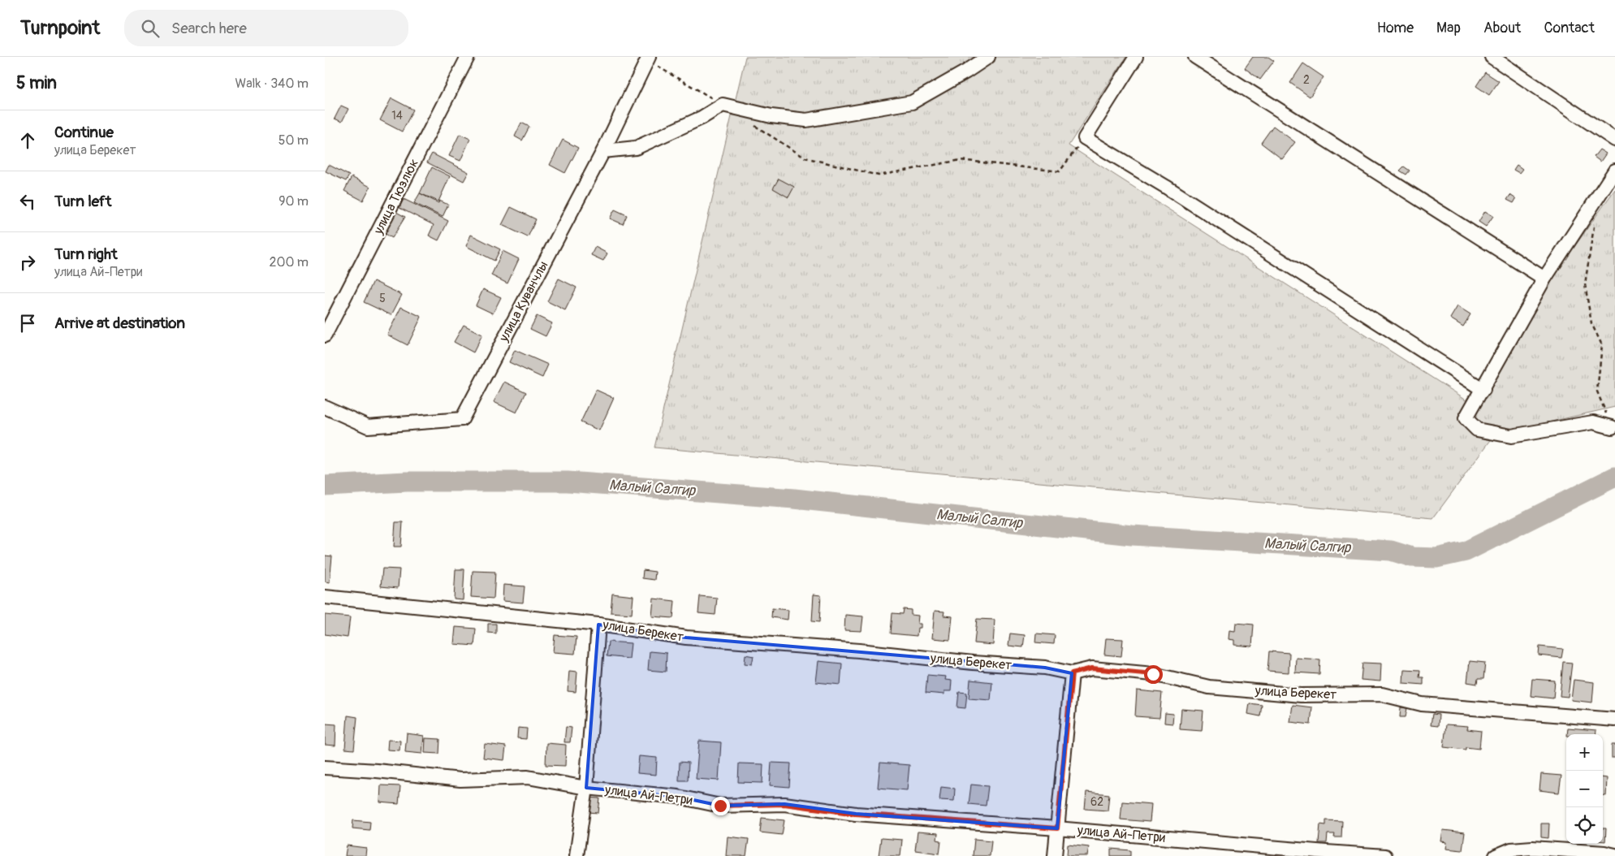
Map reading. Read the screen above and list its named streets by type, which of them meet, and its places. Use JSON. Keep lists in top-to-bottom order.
{
  "streets": {
    "street": [
      "улица Тюзлюк",
      "улица Куванчлы",
      "улица Берекет",
      "улица Ай-Петри"
    ]
  },
  "water": ["Малый Салгир"],
  "house_numbers": [
    "2",
    "14",
    "5",
    "62"
  ],
  "page": {
    "header": "Turnpoint",
    "search": "Search here",
    "nav": [
      "Home",
      "Map",
      "About",
      "Contact"
    ],
    "heading": ["5 min", "Walk · 340 m"],
    "list": [
      ["Continue", "улица Берекет", "50 m"],
      ["Turn left", "90 m"],
      ["Turn right", "улица Ай-Петри", "200 m"],
      "Arrive at destination"
    ],
    "map_buttons": ["+", "−"]
  }
}
